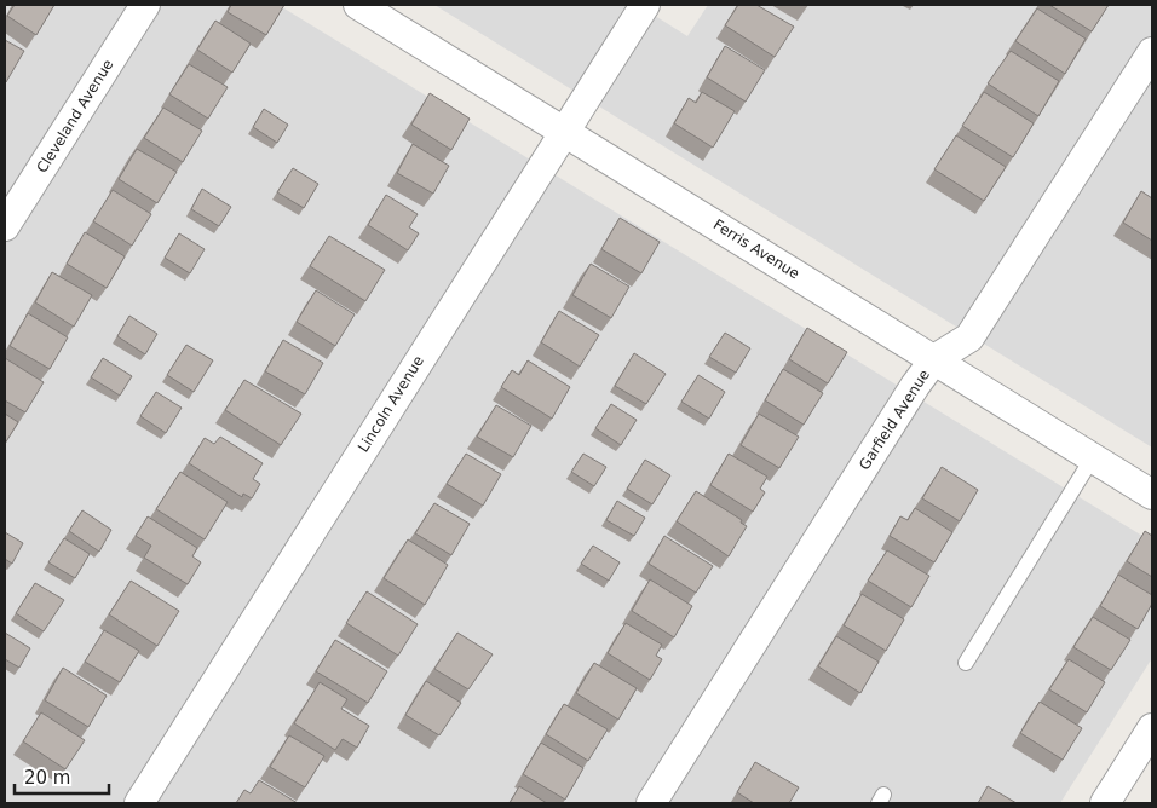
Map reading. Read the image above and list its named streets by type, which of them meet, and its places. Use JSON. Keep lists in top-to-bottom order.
{
  "streets": {
    "street": [
      "Cleveland Avenue",
      "Ferris Avenue",
      "Lincoln Avenue",
      "Garfield Avenue"
    ]
  },
  "crossings": [
    ["Ferris Avenue", "Lincoln Avenue"],
    ["Ferris Avenue", "Garfield Avenue"]
  ],
  "scale_bar": "20 m"
}
